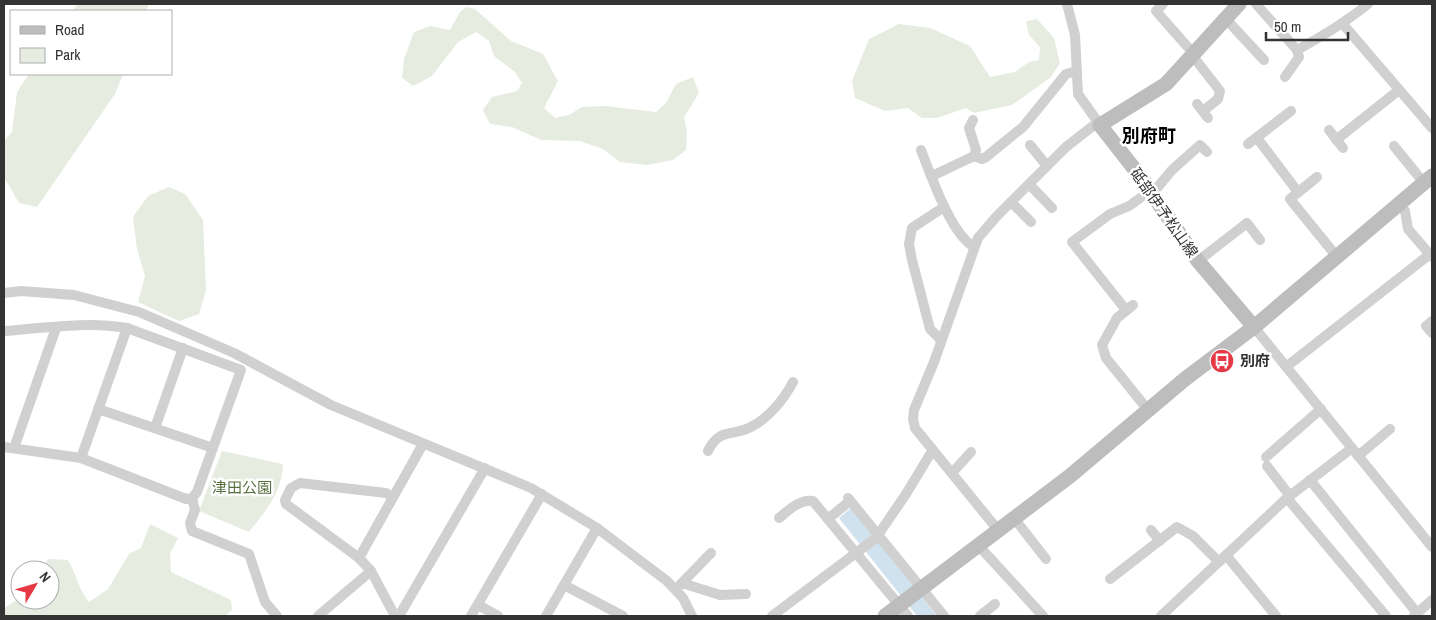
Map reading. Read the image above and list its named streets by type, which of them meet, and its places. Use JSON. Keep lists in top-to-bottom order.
{
  "streets": {
    "main road": ["砥部伊予松山線"]
  },
  "districts": ["別府町"],
  "parks": ["津田公園"],
  "places": {
    "bus stop": ["別府"]
  },
  "legend": ["Road", "Park"],
  "scale_bar": "50 m",
  "north": "top right"
}
